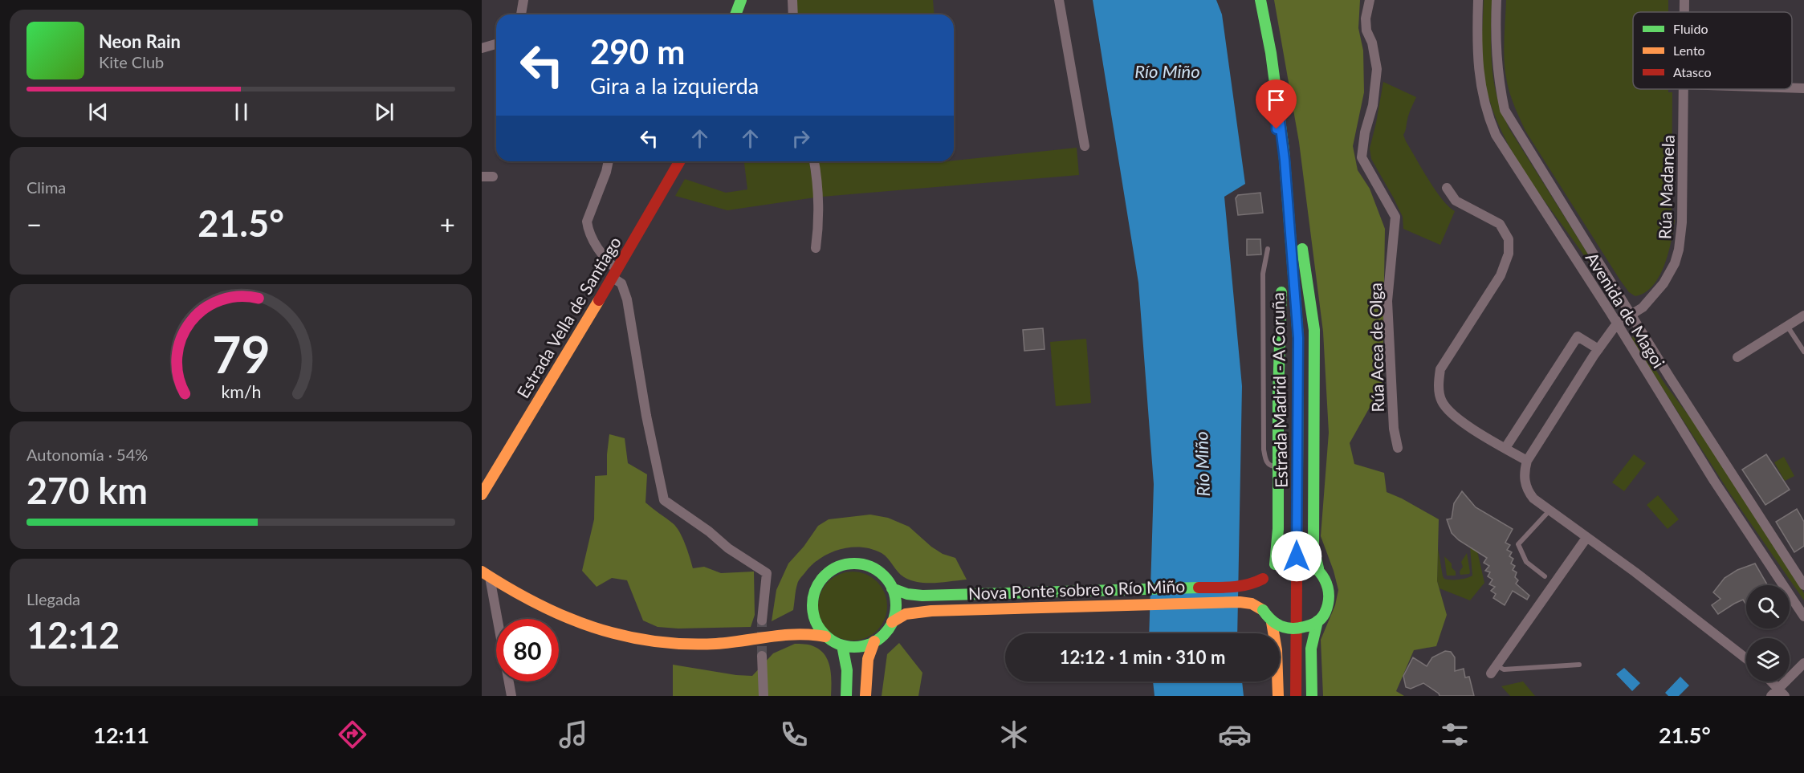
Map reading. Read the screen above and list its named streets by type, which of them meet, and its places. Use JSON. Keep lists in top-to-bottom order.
{
  "streets": {
    "main road": ["Estrada Vella de Santiago", "Estrada Madrid - A Coruña", "Nova Ponte sobre o Río Miño"],
    "street": ["Rúa Madanela", "Avenida de Magoi", "Rúa Acea de Olga"]
  },
  "crossings": [
    ["Rúa Madanela", "Avenida de Magoi"]
  ],
  "water": ["Río Miño"],
  "legend": ["Fluido", "Lento", "Atasco"],
  "page": {
    "turn": ["290 m", "Gira a la izquierda"],
    "song": ["Neon Rain", "Kite Club"],
    "tile": [
      "Clima",
      ["Autonomía · 54%", "270 km"],
      ["Llegada", "12:12"]
    ],
    "heat": ["−", "21.5°", "+"],
    "limit": "80",
    "trip": "12:12 · 1 min · 310 m",
    "tabs": ["12:11", "21.5°"],
    "gauge": ["79", "km/h"]
  }
}
